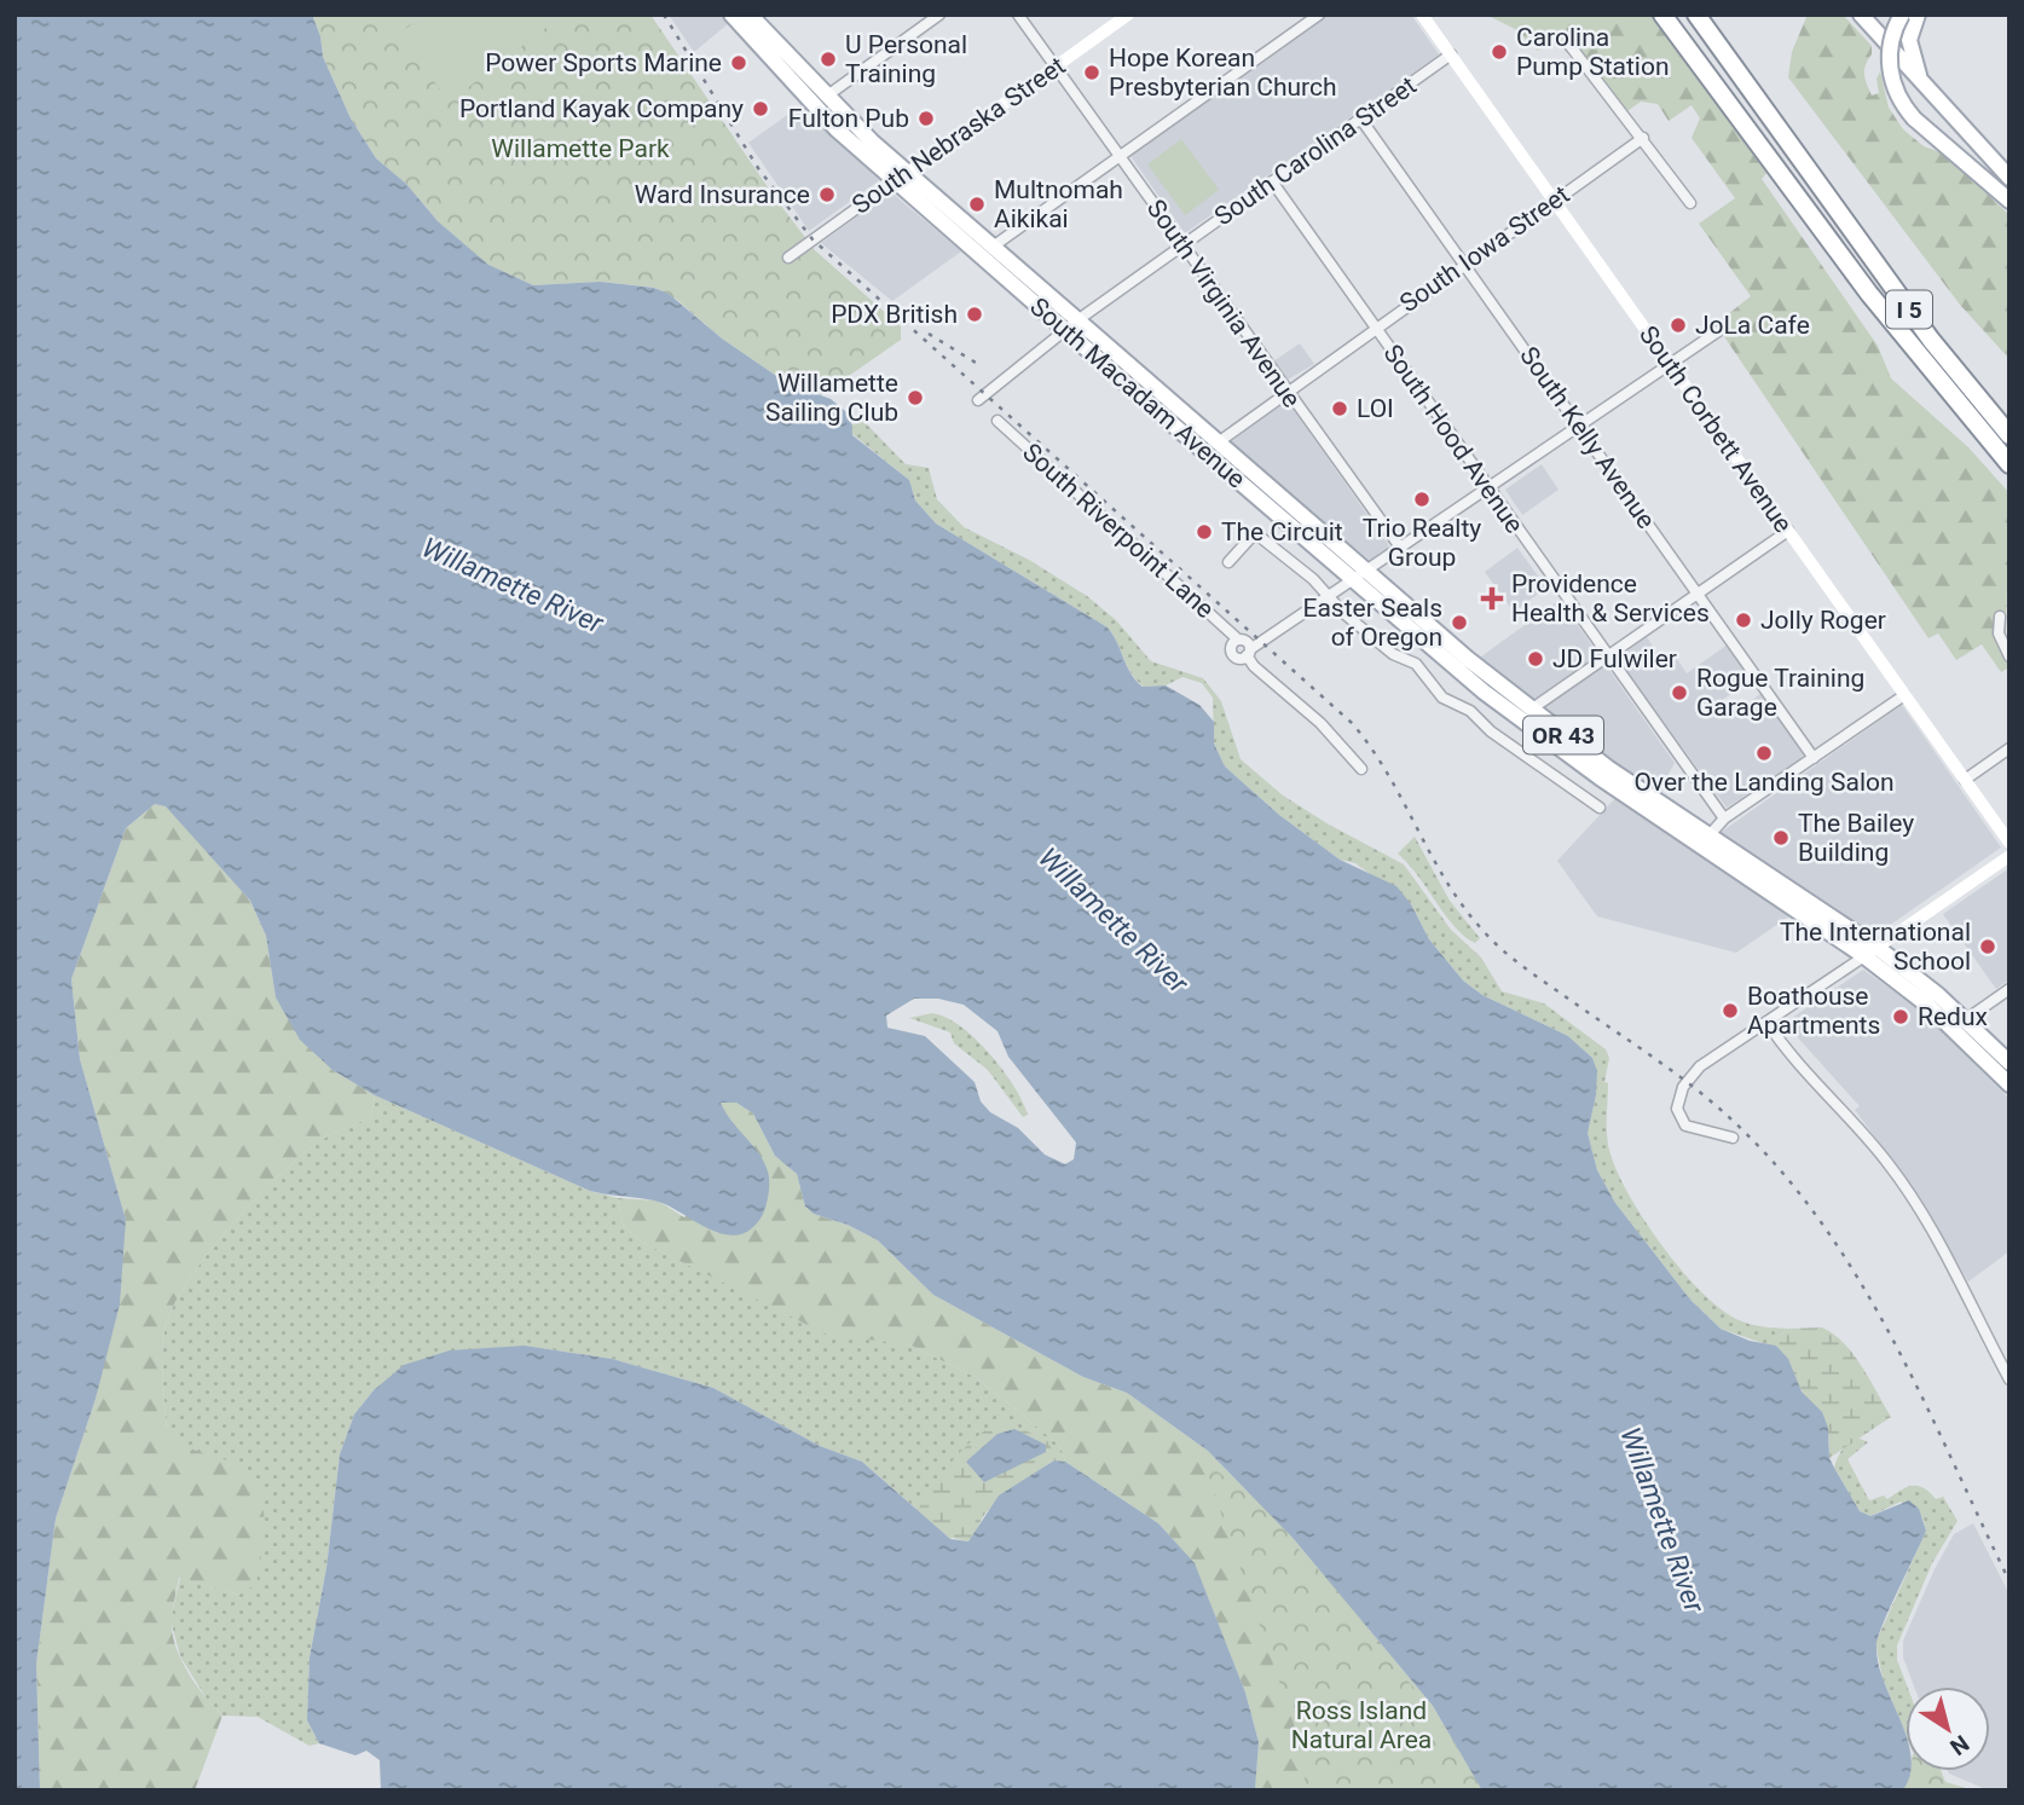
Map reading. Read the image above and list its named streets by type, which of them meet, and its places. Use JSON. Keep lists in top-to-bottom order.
{
  "streets": {
    "highway": ["I 5"],
    "main road": ["South Macadam Avenue", "OR 43"],
    "street": [
      "South Nebraska Street",
      "South Carolina Street",
      "South Iowa Street",
      "South Virginia Avenue",
      "South Corbett Avenue",
      "South Kelly Avenue",
      "South Hood Avenue",
      "South Riverpoint Lane"
    ]
  },
  "crossings": [
    ["South Nebraska Street", "South Virginia Avenue"],
    ["South Nebraska Street", "South Macadam Avenue"],
    ["South Carolina Street", "South Virginia Avenue"],
    ["South Carolina Street", "South Macadam Avenue"],
    ["South Carolina Street", "South Corbett Avenue"],
    ["South Carolina Street", "South Kelly Avenue"],
    ["South Carolina Street", "South Hood Avenue"],
    ["South Iowa Street", "South Virginia Avenue"],
    ["South Iowa Street", "South Macadam Avenue"],
    ["South Iowa Street", "South Corbett Avenue"],
    ["South Iowa Street", "South Kelly Avenue"],
    ["South Iowa Street", "South Hood Avenue"]
  ],
  "water": ["Willamette River"],
  "parks": ["Willamette Park", "Ross Island Natural Area"],
  "places": {
    "other": [
      "Carolina Pump Station",
      "U Personal Training",
      "Power Sports Marine",
      "Hope Korean Presbyterian Church",
      "Portland Kayak Company",
      "Fulton Pub",
      "Ward Insurance",
      "Multnomah Aikikai",
      "PDX British",
      "JoLa Cafe",
      "Willamette Sailing Club",
      "LOI",
      "Trio Realty Group",
      "The Circuit",
      "Jolly Roger",
      "Easter Seals of Oregon",
      "JD Fulwiler",
      "Rogue Training Garage",
      "Over the Landing Salon",
      "The Bailey Building",
      "The International School",
      "Boathouse Apartments",
      "Redux"
    ],
    "health": ["Providence Health & Services"]
  },
  "north": "bottom right"
}
